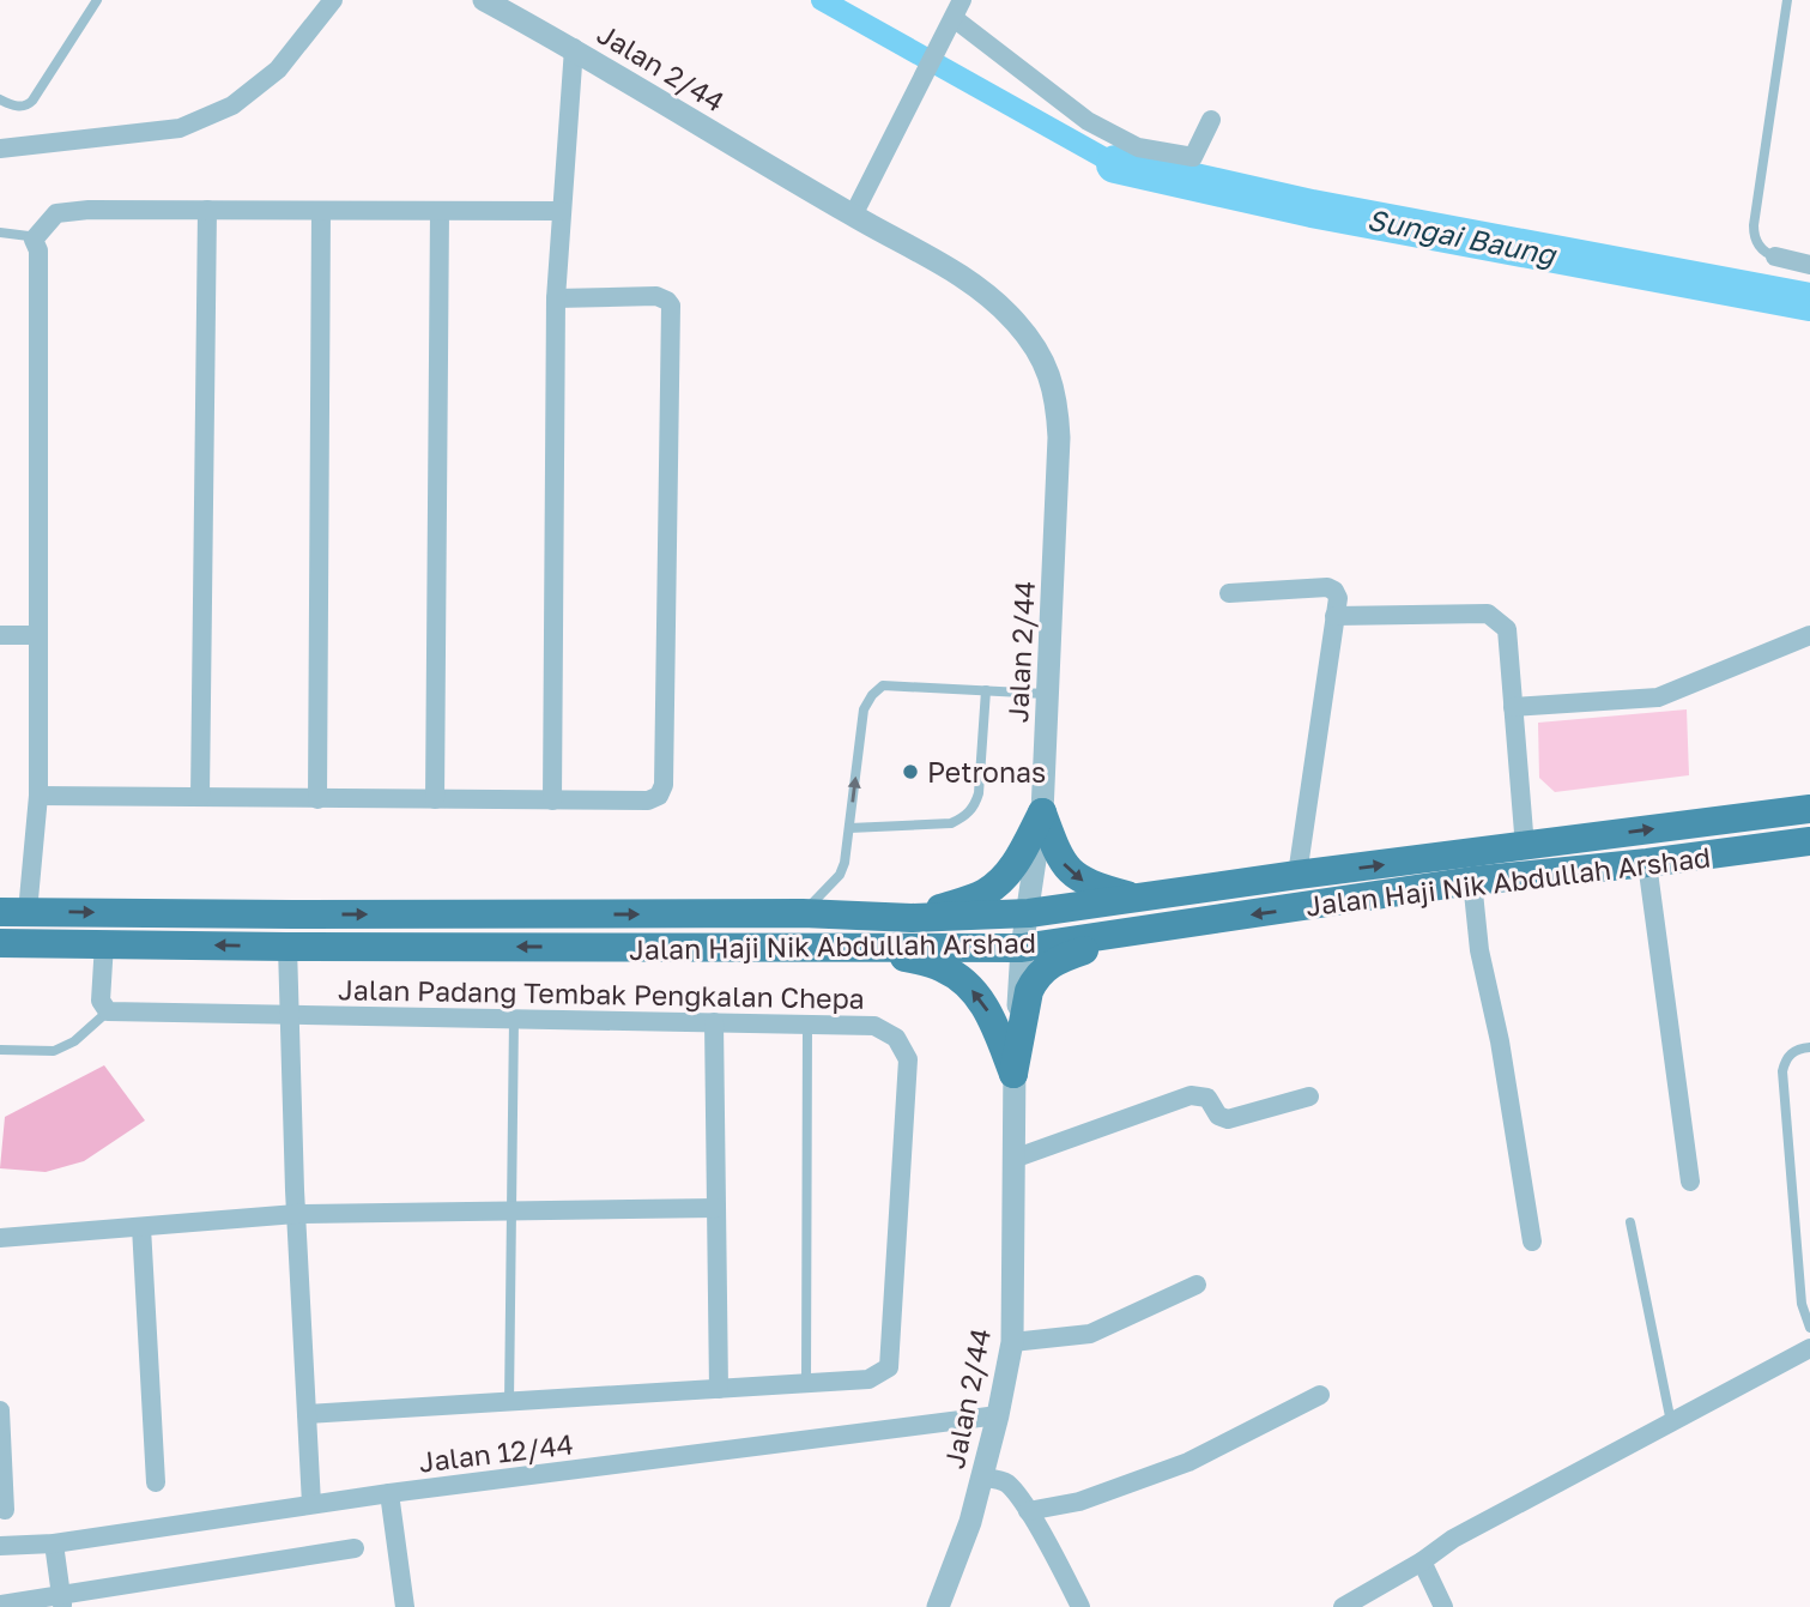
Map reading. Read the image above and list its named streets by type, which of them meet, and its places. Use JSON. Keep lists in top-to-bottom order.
{
  "streets": {
    "main road": ["Jalan Haji Nik Abdullah Arshad"],
    "street": ["Jalan 2/44", "Jalan Padang Tembak Pengkalan Chepa", "Jalan 12/44"]
  },
  "crossings": [
    ["Jalan 2/44", "Jalan Haji Nik Abdullah Arshad"],
    ["Jalan 2/44", "Jalan 12/44"]
  ],
  "water": ["Sungai Baung"],
  "places": ["Petronas"]
}
